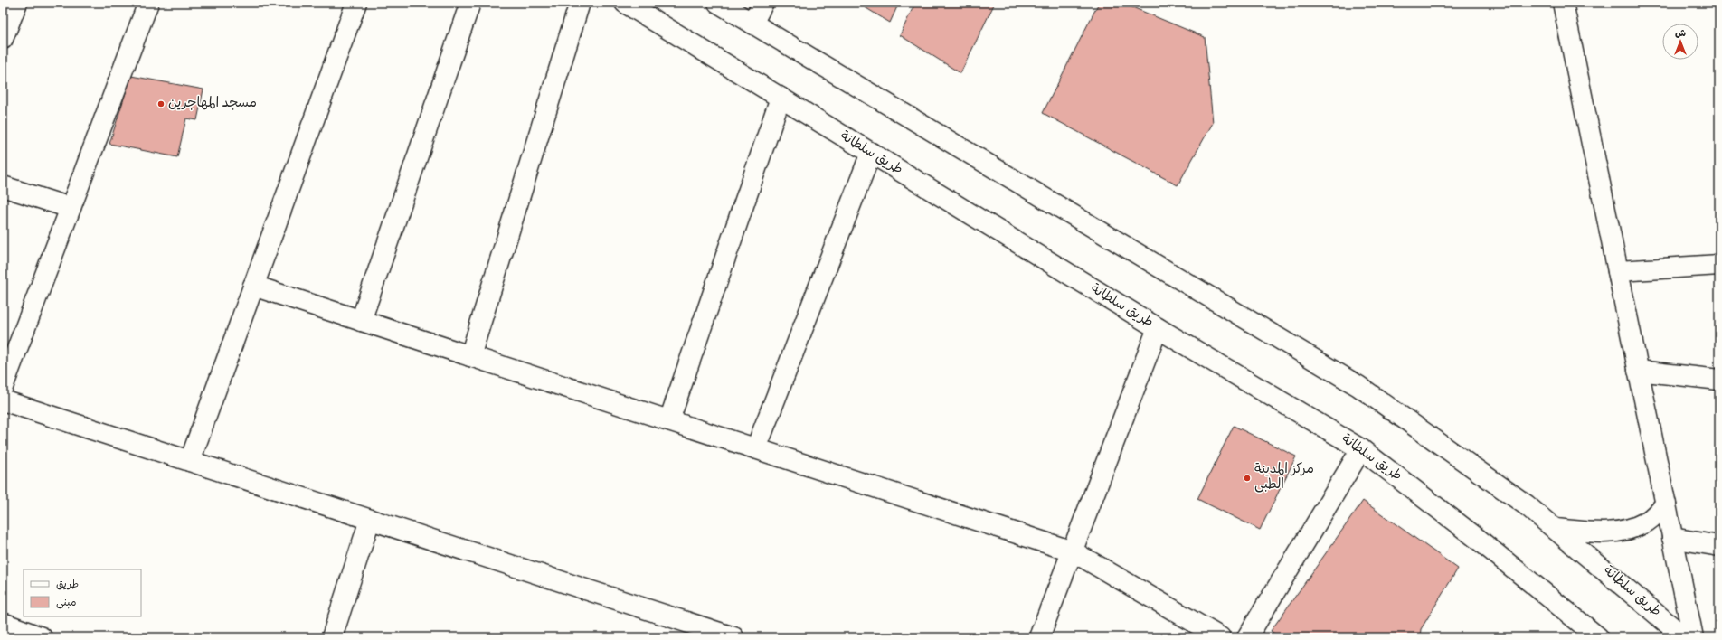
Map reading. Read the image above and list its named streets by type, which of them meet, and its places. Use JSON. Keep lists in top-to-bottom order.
{
  "streets": {
    "street": ["طريق سلطانة"]
  },
  "places": ["مسجد المهاجرين", "مرکز المدینة الطبی"],
  "legend": ["طريق", "مبنى"],
  "north": "top"
}
